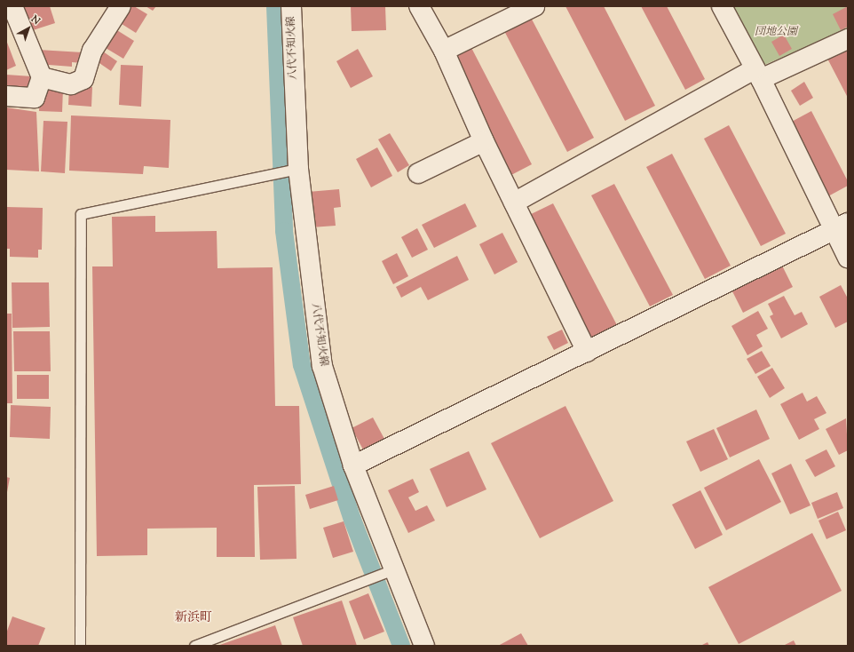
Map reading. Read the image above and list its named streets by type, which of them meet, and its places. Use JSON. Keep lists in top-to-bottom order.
{
  "streets": {
    "street": ["八代不知火線"]
  },
  "districts": ["新浜町"],
  "parks": ["団地公園"],
  "north": "top right"
}
